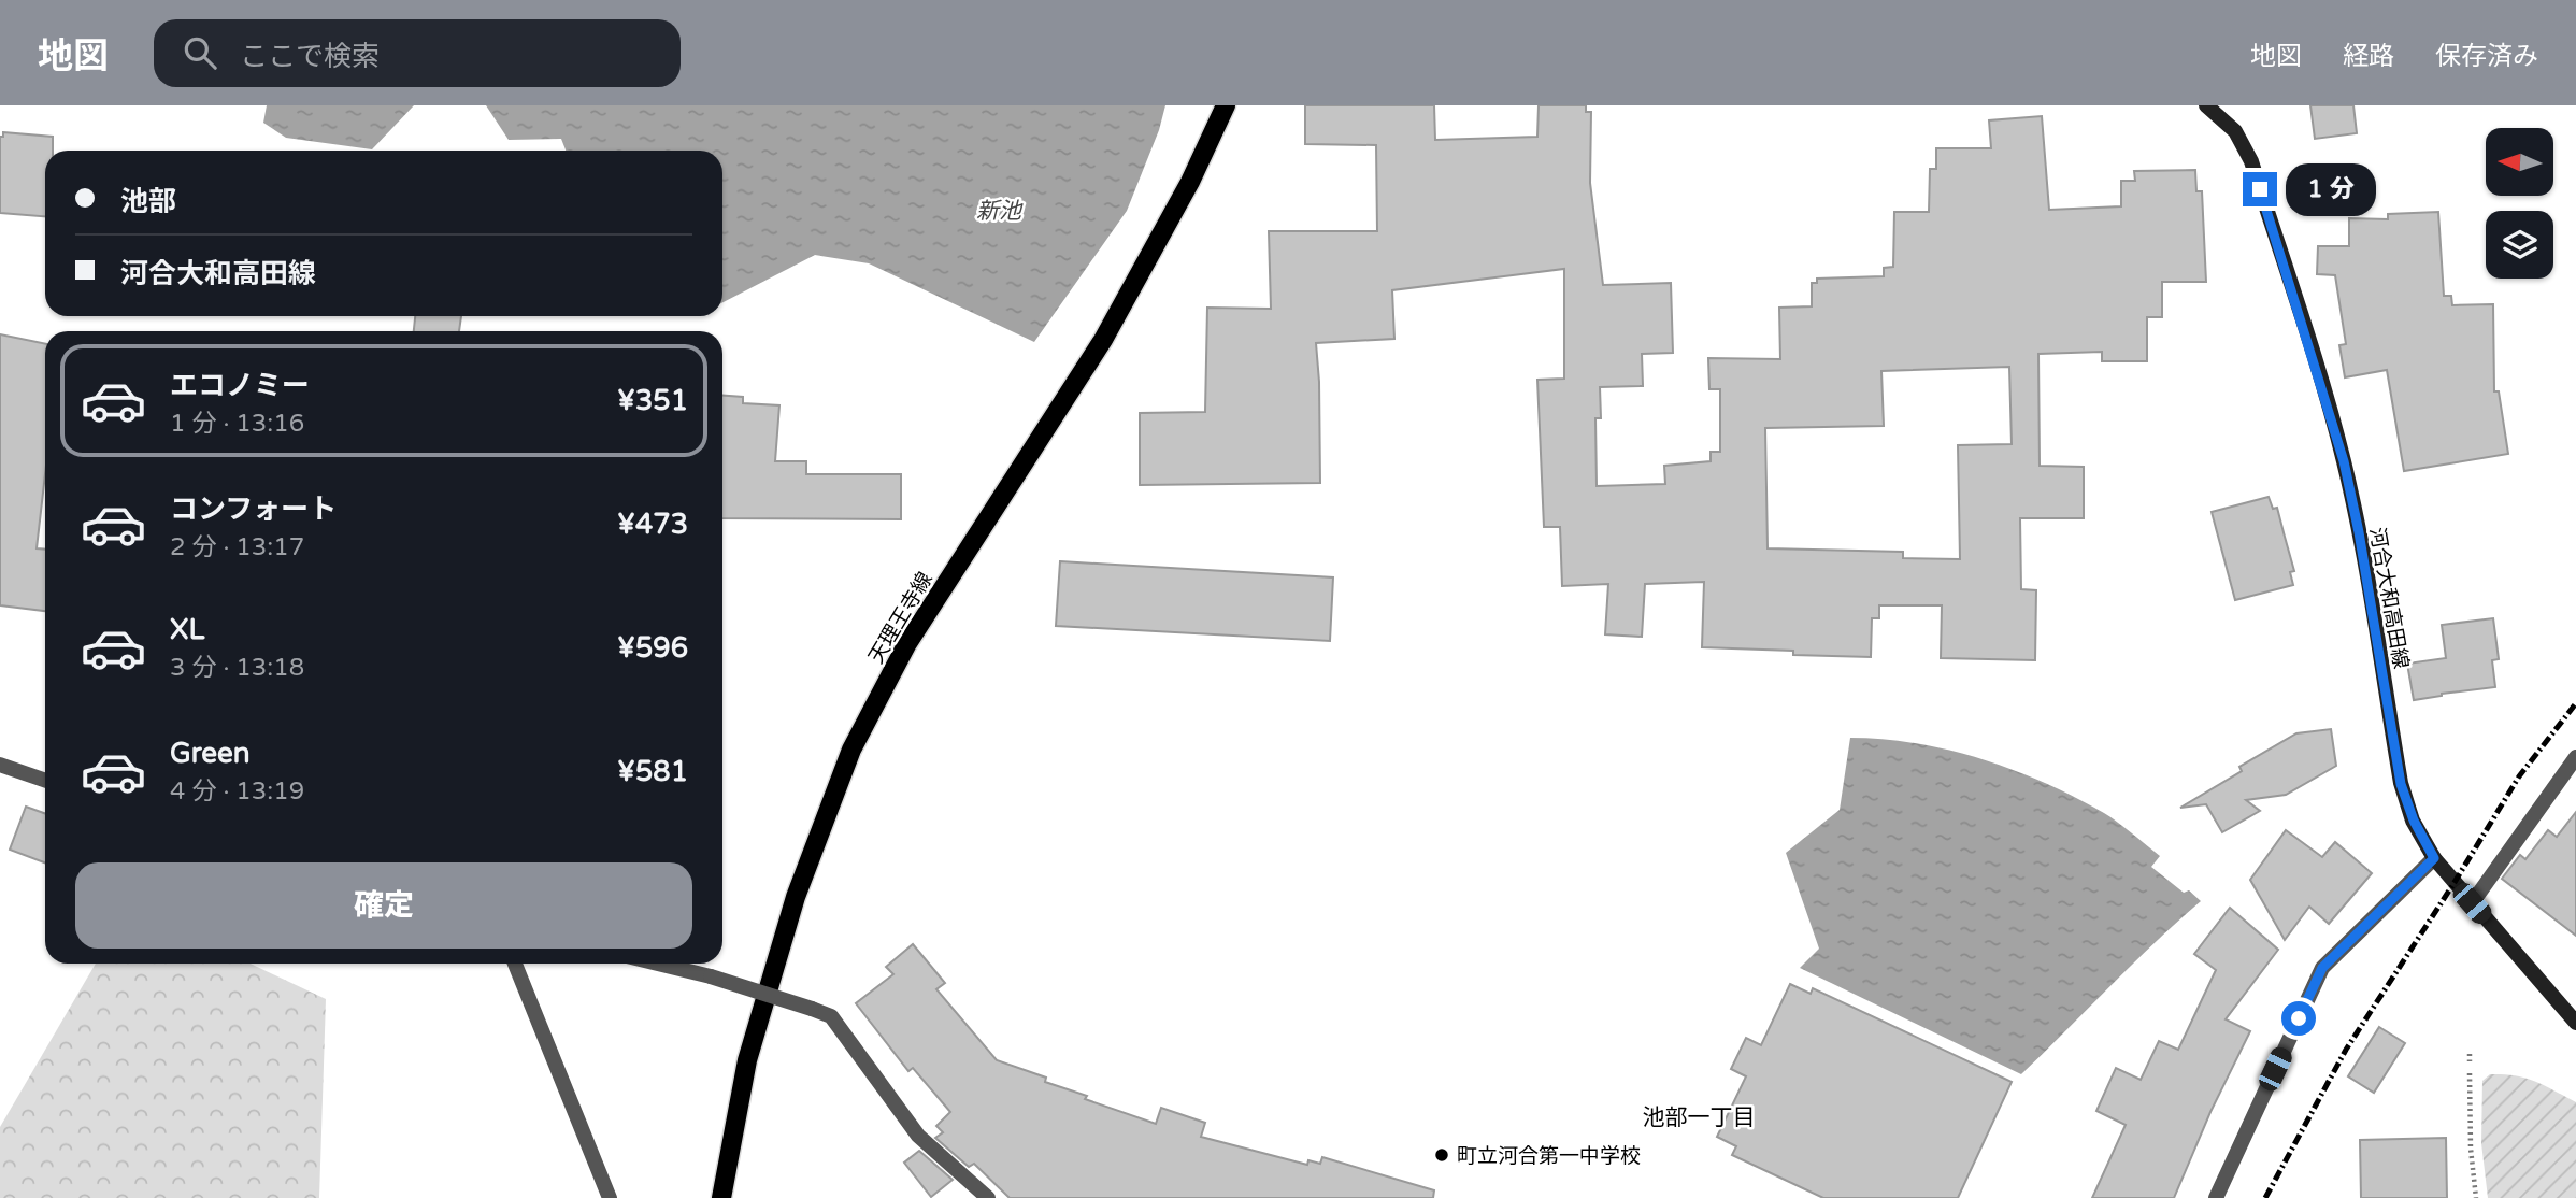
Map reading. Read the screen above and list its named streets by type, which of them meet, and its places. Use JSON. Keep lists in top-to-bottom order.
{
  "streets": {
    "main road": ["河合大和高田線", "天理王寺線"]
  },
  "districts": ["池部一丁目"],
  "water": ["新池"],
  "places": ["町立河合第一中学校"],
  "north": "left",
  "page": {
    "header": "地図",
    "search": "ここで検索",
    "nav": ["地図", "経路", "保存済み"],
    "banner": ["池部", "河合大和高田線"],
    "bubble": "1 分",
    "list": [
      {
        "name": "エコノミー",
        "note": "1 分 · 13:16",
        "value": "¥351"
      },
      {
        "name": "コンフォート",
        "note": "2 分 · 13:17",
        "value": "¥473"
      },
      {
        "name": "XL",
        "note": "3 分 · 13:18",
        "value": "¥596"
      },
      {
        "name": "Green",
        "note": "4 分 · 13:19",
        "value": "¥581"
      }
    ],
    "buttons": "確定"
  }
}
